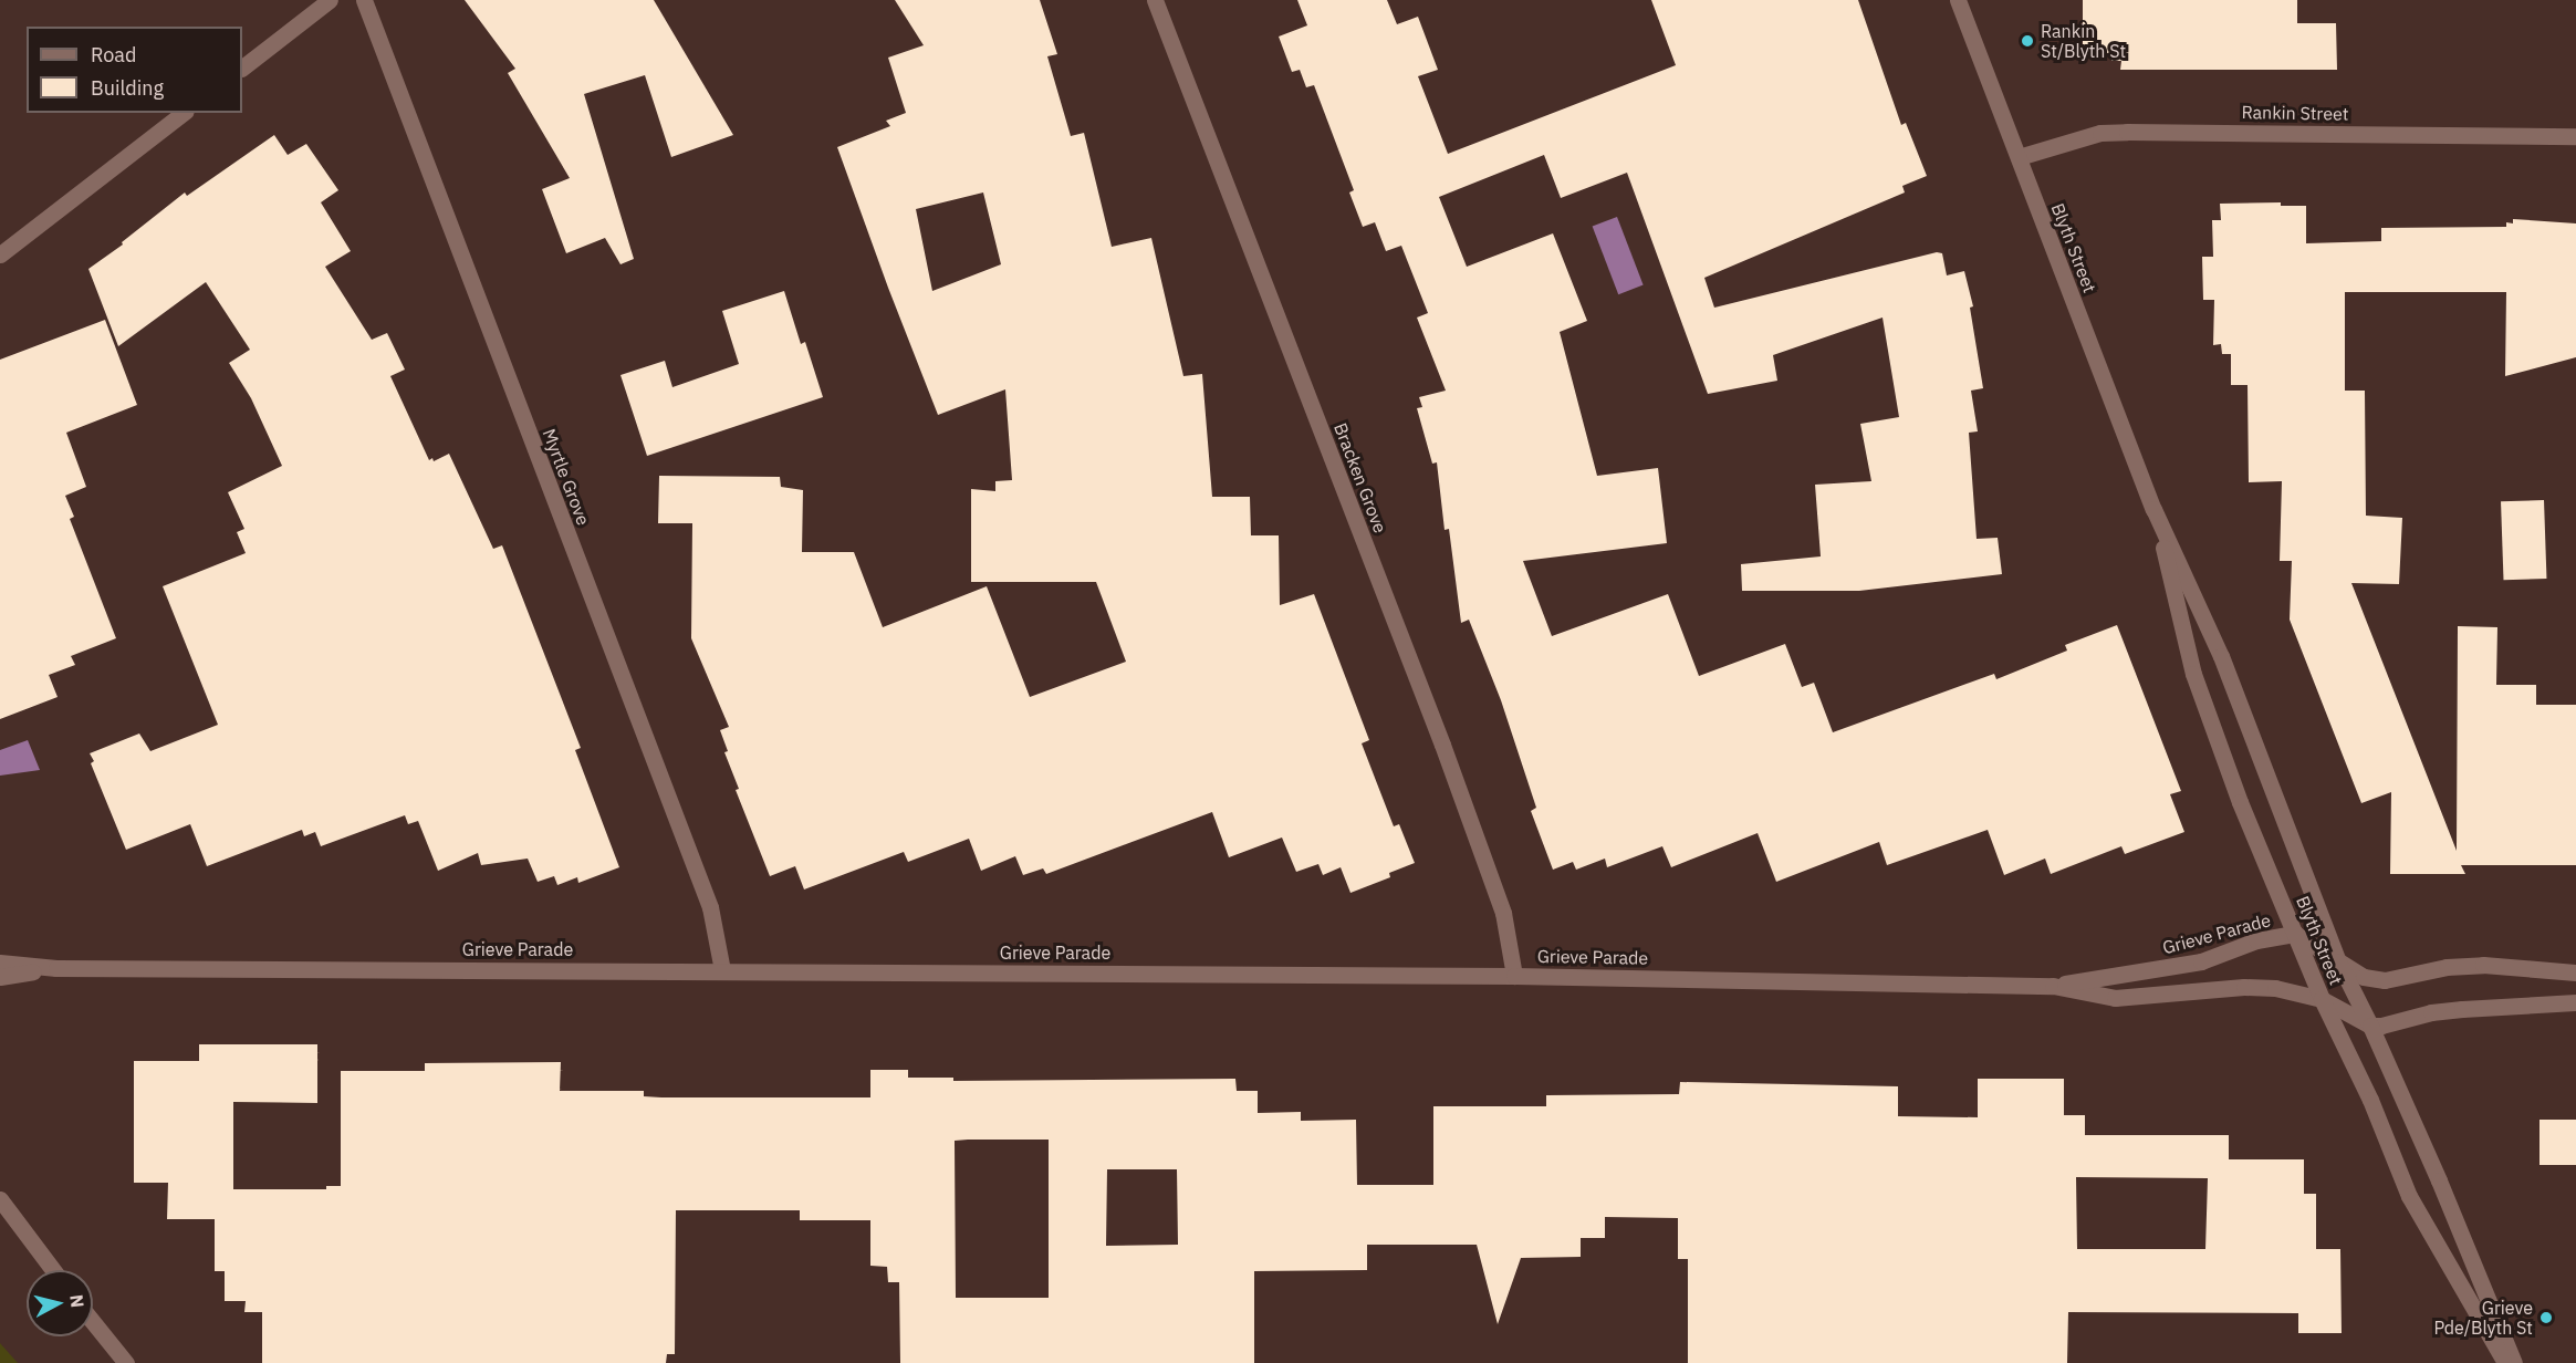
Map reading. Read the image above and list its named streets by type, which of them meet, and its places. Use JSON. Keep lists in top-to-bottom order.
{
  "streets": {
    "street": [
      "Rankin Street",
      "Blyth Street",
      "Myrtle Grove",
      "Bracken Grove",
      "Grieve Parade"
    ]
  },
  "crossings": [
    ["Rankin Street", "Blyth Street"],
    ["Blyth Street", "Grieve Parade"],
    ["Myrtle Grove", "Grieve Parade"],
    ["Bracken Grove", "Grieve Parade"]
  ],
  "places": ["Rankin St/Blyth St", "Grieve Pde/Blyth St"],
  "legend": ["Road", "Building"],
  "north": "right"
}
